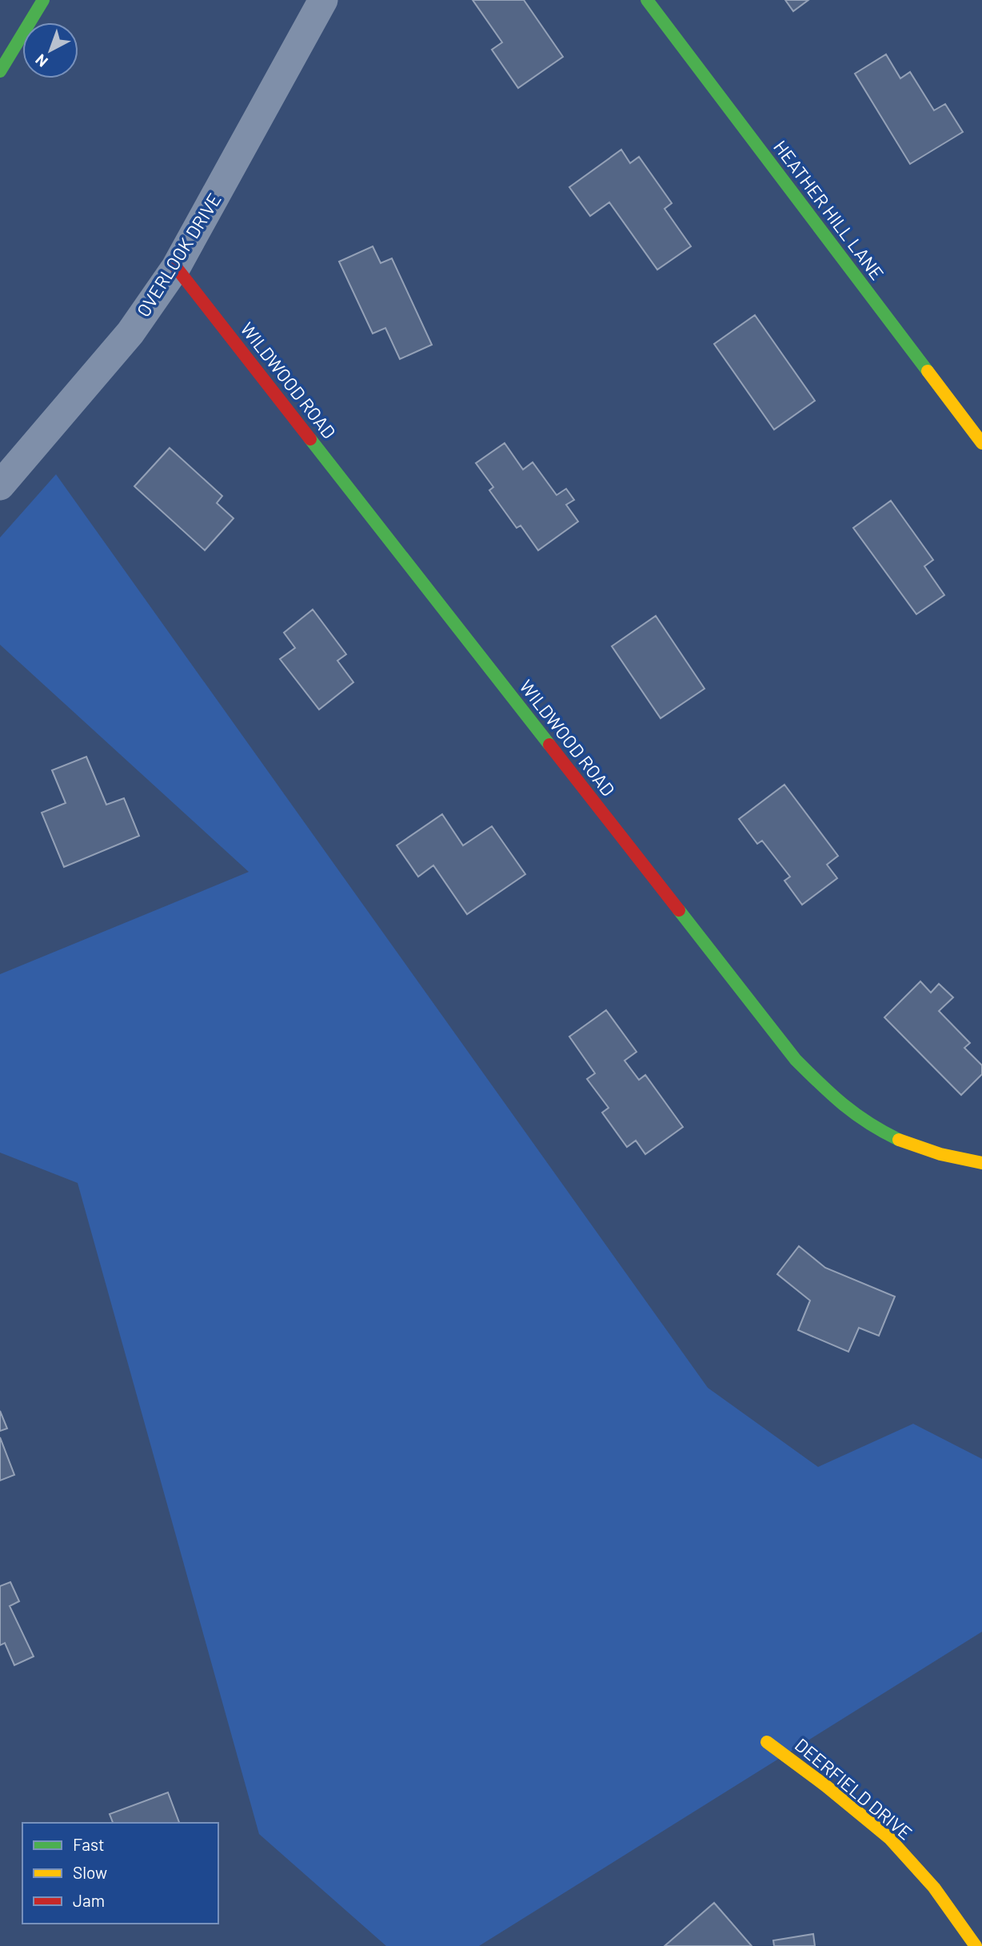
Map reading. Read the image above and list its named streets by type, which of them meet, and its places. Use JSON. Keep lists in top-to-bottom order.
{
  "streets": {
    "main road": ["HEATHER HILL LANE", "WILDWOOD ROAD", "DEERFIELD DRIVE"],
    "street": ["OVERLOOK DRIVE"]
  },
  "crossings": [
    ["OVERLOOK DRIVE", "WILDWOOD ROAD"]
  ],
  "legend": ["Fast", "Slow", "Jam"],
  "north": "bottom left"
}
